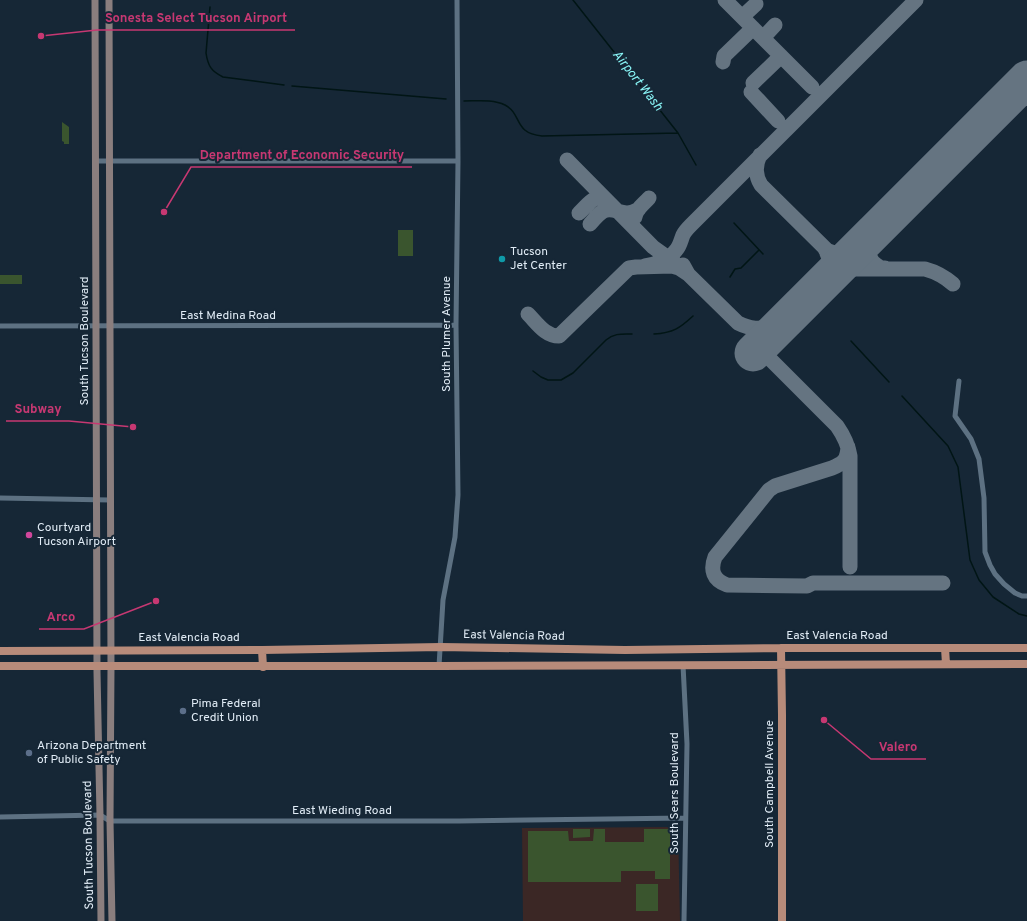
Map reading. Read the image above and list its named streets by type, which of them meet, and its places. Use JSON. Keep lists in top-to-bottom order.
{
  "streets": {
    "main road": ["South Tucson Boulevard", "East Valencia Road", "South Campbell Avenue"],
    "street": [
      "East Medina Road",
      "South Plumer Avenue",
      "South Sears Boulevard",
      "East Wieding Road"
    ]
  },
  "crossings": [
    ["East Medina Road", "South Plumer Avenue"],
    ["East Medina Road", "South Tucson Boulevard"],
    ["South Plumer Avenue", "East Valencia Road"],
    ["South Tucson Boulevard", "East Valencia Road"],
    ["South Tucson Boulevard", "East Wieding Road"],
    ["East Valencia Road", "South Campbell Avenue"],
    ["South Sears Boulevard", "East Wieding Road"]
  ],
  "water": ["Airport Wash"],
  "places": [
    "Sonesta Select Tucson Airport",
    "Department of Economic Security",
    "Tucson Jet Center",
    "Subway",
    "Courtyard Tucson Airport",
    "Arco",
    "Pima Federal Credit Union",
    "Valero",
    "Arizona Department of Public Safety"
  ]
}
